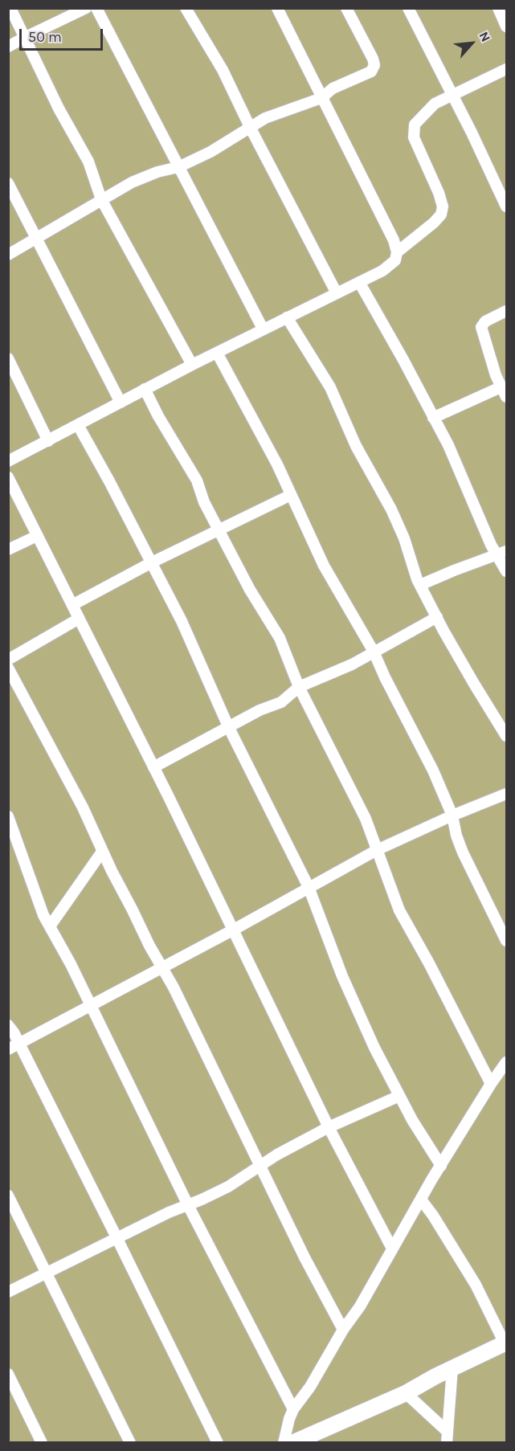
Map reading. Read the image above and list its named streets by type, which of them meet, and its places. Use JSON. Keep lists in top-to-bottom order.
{
  "scale_bar": "50 m",
  "north": "top right"
}
